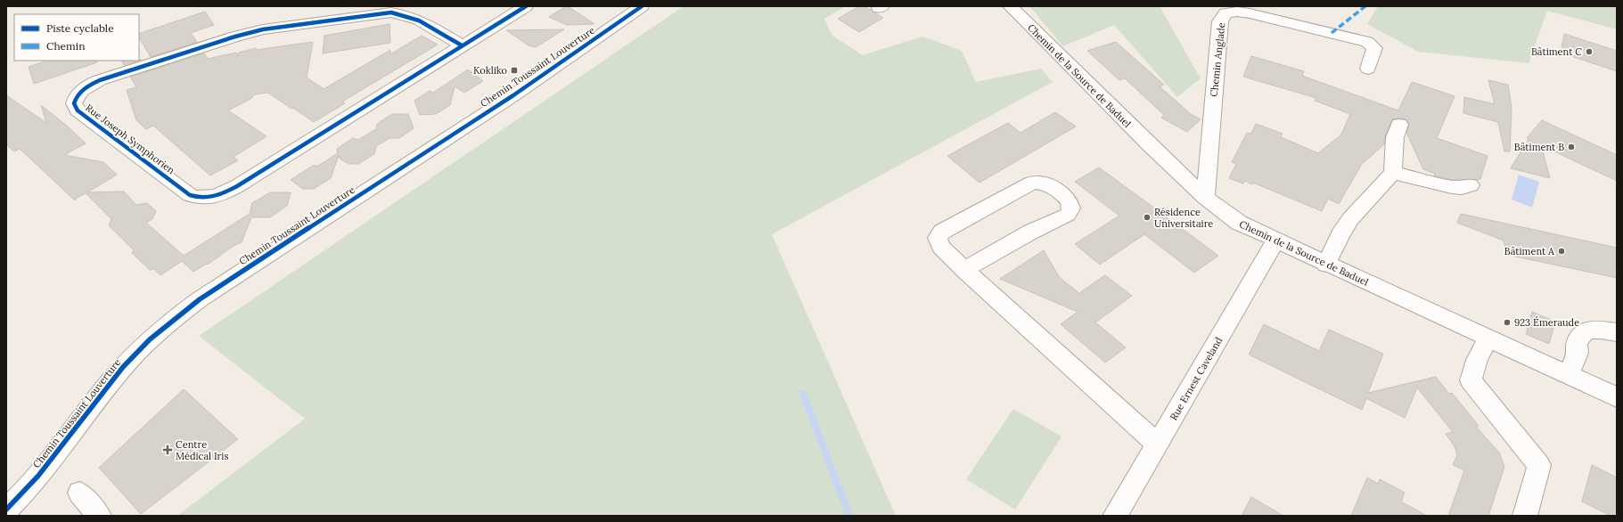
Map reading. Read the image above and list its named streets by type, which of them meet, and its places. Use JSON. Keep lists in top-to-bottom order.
{
  "streets": {
    "street": [
      "Chemin Anglade",
      "Chemin Toussaint Louverture",
      "Chemin de la Source de Baduel",
      "Rue Joseph Symphorien",
      "Rue Ernest Caveland"
    ]
  },
  "crossings": [
    ["Chemin Anglade", "Chemin de la Source de Baduel"],
    ["Chemin de la Source de Baduel", "Rue Ernest Caveland"]
  ],
  "places": {
    "other": [
      "Bâtiment C",
      "Bâtiment B",
      "Résidence Universitaire",
      "Bâtiment A",
      "923 Émeraude"
    ],
    "transit": ["Kokliko"],
    "health": ["Centre Médical Iris"]
  },
  "legend": ["Piste cyclable", "Chemin"]
}
